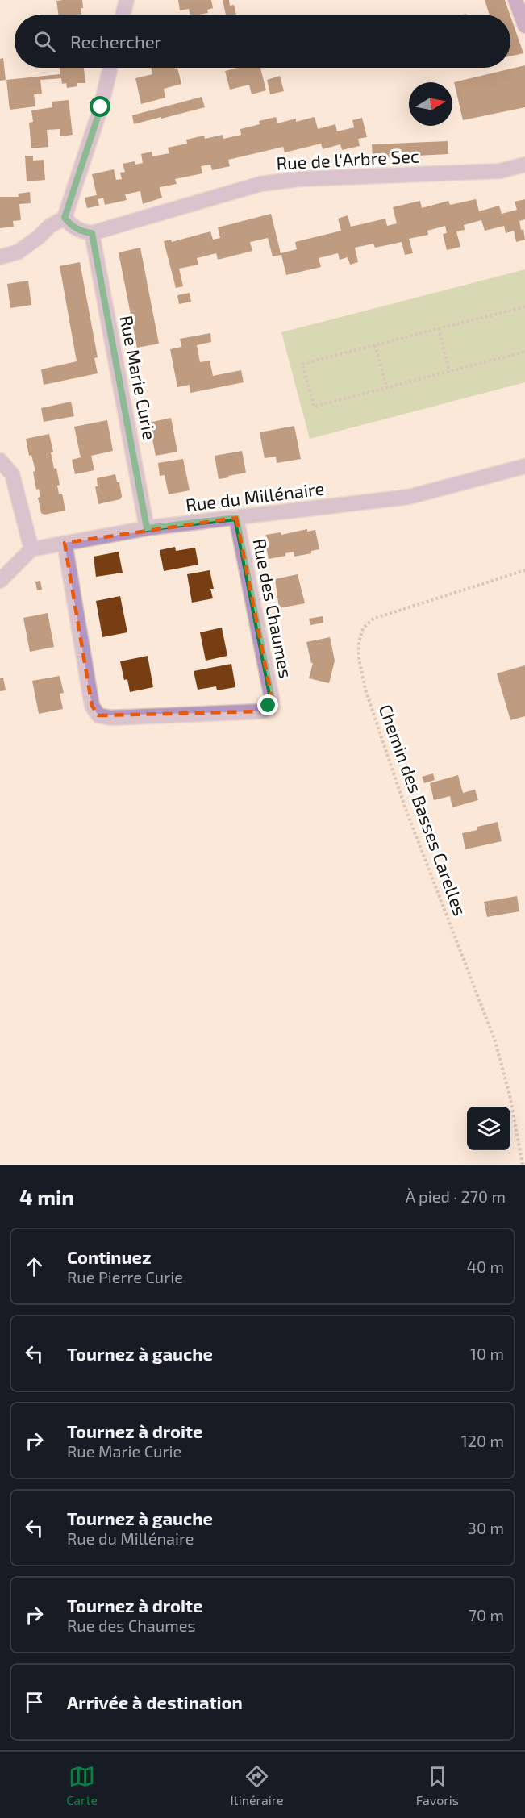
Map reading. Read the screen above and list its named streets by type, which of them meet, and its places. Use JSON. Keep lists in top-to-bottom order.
{
  "streets": {
    "street": [
      "Rue de l'Arbre Sec",
      "Rue Marie Curie",
      "Rue du Millénaire",
      "Rue des Chaumes"
    ],
    "path": ["Chemin des Basses Carelles"]
  },
  "crossings": [
    ["Rue de l'Arbre Sec", "Rue Marie Curie"],
    ["Rue Marie Curie", "Rue du Millénaire"],
    ["Rue du Millénaire", "Rue des Chaumes"]
  ],
  "north": "right",
  "page": {
    "search": "Rechercher",
    "heading": ["4 min", "À pied · 270 m"],
    "list": [
      ["Continuez", "Rue Pierre Curie", "40 m"],
      ["Tournez à gauche", "10 m"],
      ["Tournez à droite", "Rue Marie Curie", "120 m"],
      ["Tournez à gauche", "Rue du Millénaire", "30 m"],
      ["Tournez à droite", "Rue des Chaumes", "70 m"],
      "Arrivée à destination"
    ],
    "nav": ["Carte", "Itinéraire", "Favoris"]
  }
}
